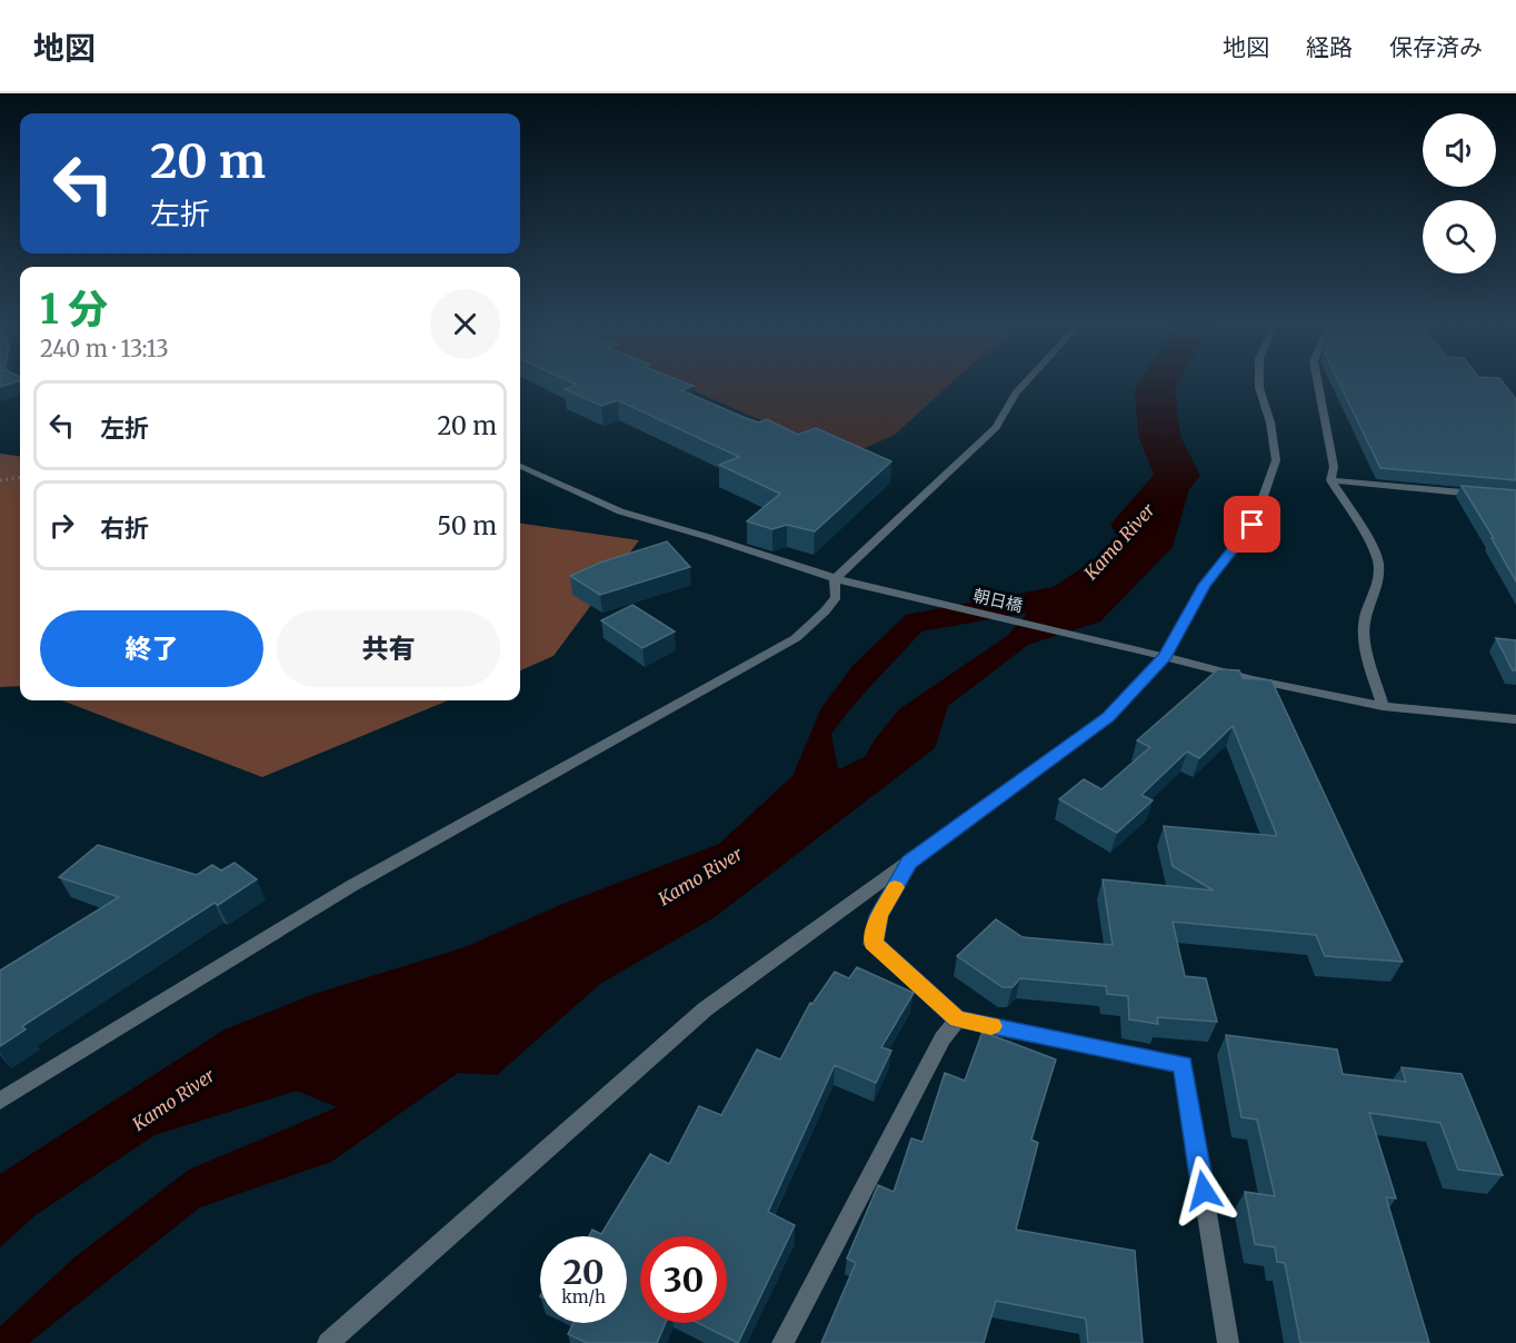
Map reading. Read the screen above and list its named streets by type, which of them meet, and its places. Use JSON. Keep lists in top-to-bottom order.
{
  "streets": {
    "street": ["朝日橋"]
  },
  "water": ["Kamo River"],
  "page": {
    "header": "地図",
    "nav": ["地図", "経路", "保存済み"],
    "turn": ["20 m", "左折"],
    "heading": ["1 分", "240 m · 13:13"],
    "list": [
      {
        "name": "左折",
        "value": "20 m"
      },
      {
        "name": "右折",
        "value": "50 m"
      }
    ],
    "buttons": ["終了", "共有"],
    "speed": "20 km/h",
    "limit": "30"
  }
}
